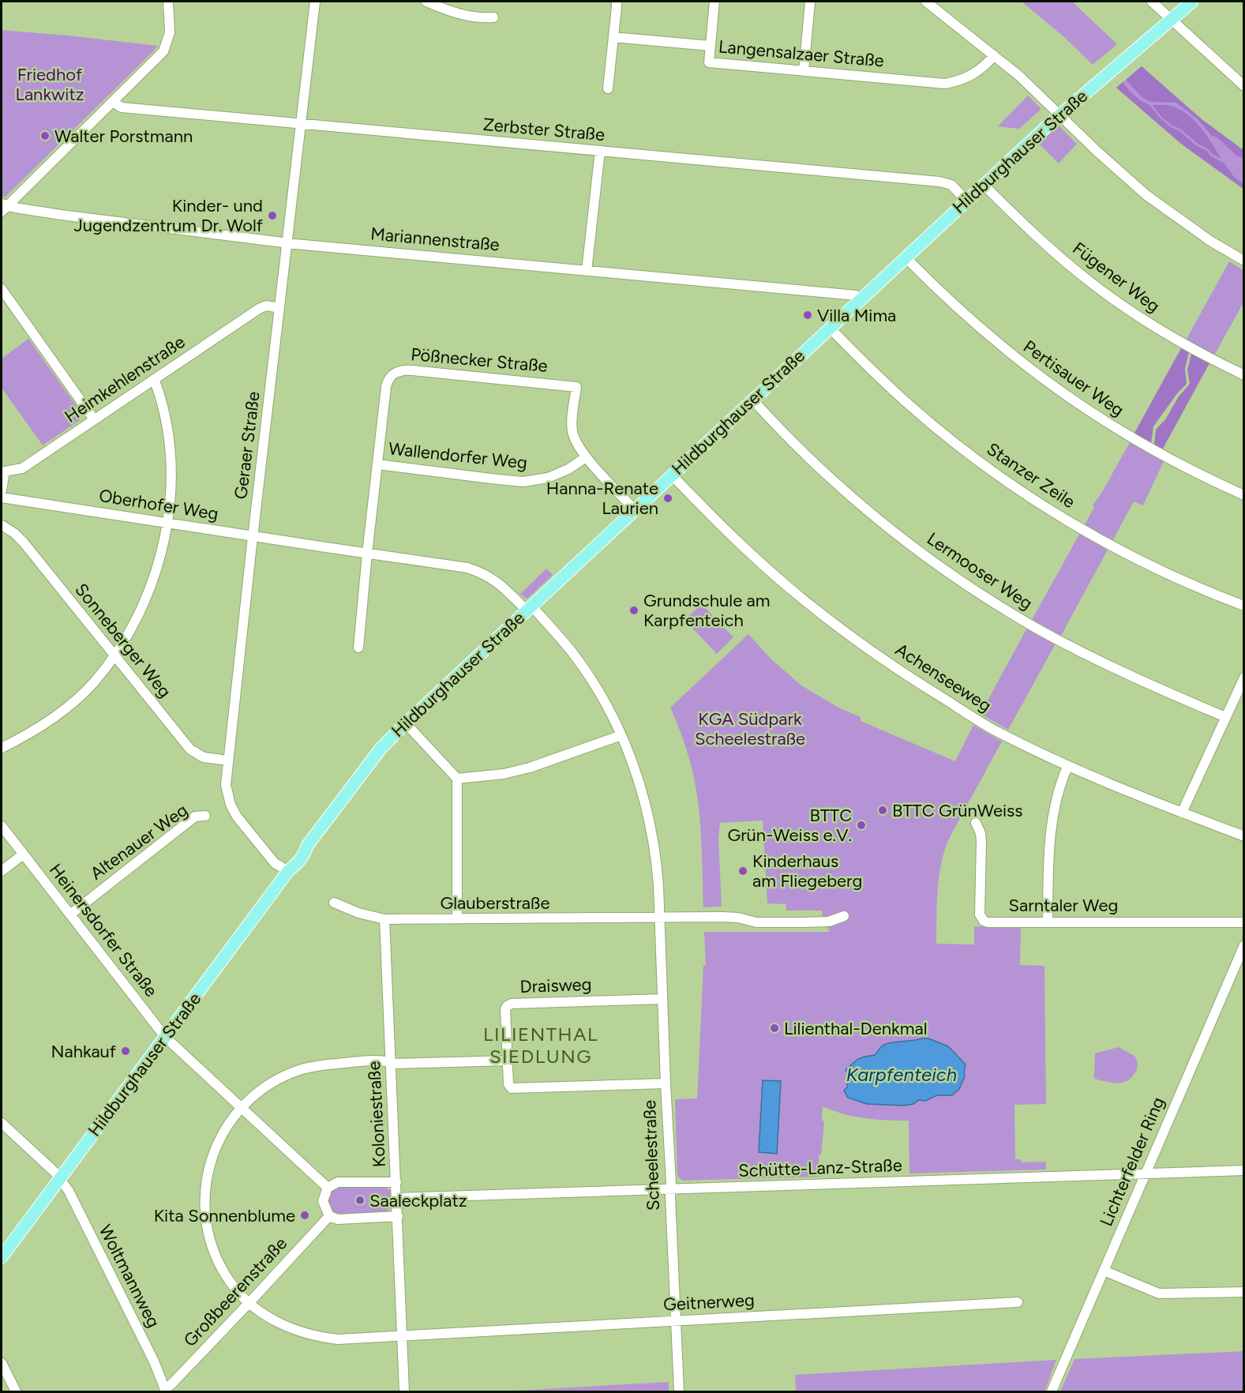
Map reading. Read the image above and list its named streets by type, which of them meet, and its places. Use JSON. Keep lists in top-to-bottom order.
{
  "streets": {
    "main road": ["Hildburghauser Straße"],
    "street": [
      "Langensalzaer Straße",
      "Zerbster Straße",
      "Mariannenstraße",
      "Fügener Weg",
      "Pößnecker Straße",
      "Pertisauer Weg",
      "Heimkehlenstraße",
      "Geraer Straße",
      "Wallendorfer Weg",
      "Stanzer Zeile",
      "Oberhofer Weg",
      "Lermooser Weg",
      "Sonneberger Weg",
      "Achenseeweg",
      "Altenauer Weg",
      "Glauberstraße",
      "Sarntaler Weg",
      "Heinersdorfer Straße",
      "Draisweg",
      "Koloniestraße",
      "Scheelestraße",
      "Lichterfelder Ring",
      "Schütte-Lanz-Straße",
      "Woltmannweg",
      "Großbeerenstraße",
      "Geitnerweg"
    ]
  },
  "crossings": [
    ["Zerbster Straße", "Hildburghauser Straße"],
    ["Zerbster Straße", "Geraer Straße"],
    ["Hildburghauser Straße", "Mariannenstraße"],
    ["Hildburghauser Straße", "Fügener Weg"],
    ["Hildburghauser Straße", "Pertisauer Weg"],
    ["Hildburghauser Straße", "Geraer Straße"],
    ["Hildburghauser Straße", "Stanzer Zeile"],
    ["Hildburghauser Straße", "Oberhofer Weg"],
    ["Hildburghauser Straße", "Lermooser Weg"],
    ["Hildburghauser Straße", "Achenseeweg"],
    ["Hildburghauser Straße", "Heinersdorfer Straße"],
    ["Hildburghauser Straße", "Scheelestraße"],
    ["Hildburghauser Straße", "Woltmannweg"],
    ["Mariannenstraße", "Geraer Straße"],
    ["Pößnecker Straße", "Wallendorfer Weg"],
    ["Pößnecker Straße", "Oberhofer Weg"],
    ["Heimkehlenstraße", "Geraer Straße"],
    ["Geraer Straße", "Oberhofer Weg"],
    ["Geraer Straße", "Sonneberger Weg"],
    ["Oberhofer Weg", "Scheelestraße"],
    ["Altenauer Weg", "Heinersdorfer Straße"],
    ["Glauberstraße", "Koloniestraße"],
    ["Glauberstraße", "Scheelestraße"],
    ["Heinersdorfer Straße", "Geitnerweg"],
    ["Draisweg", "Scheelestraße"],
    ["Draisweg", "Geitnerweg"],
    ["Koloniestraße", "Schütte-Lanz-Straße"],
    ["Koloniestraße", "Geitnerweg"],
    ["Scheelestraße", "Schütte-Lanz-Straße"],
    ["Scheelestraße", "Geitnerweg"],
    ["Lichterfelder Ring", "Schütte-Lanz-Straße"],
    ["Woltmannweg", "Großbeerenstraße"],
    ["Großbeerenstraße", "Geitnerweg"]
  ],
  "districts": ["LILIENTHAL SIEDLUNG"],
  "water": ["Karpfenteich"],
  "parks": ["Friedhof Lankwitz", "KGA Südpark Scheelestraße"],
  "places": [
    "Walter Porstmann",
    "Kinder- und Jugendzentrum Dr. Wolf",
    "Villa Mima",
    "Hanna-Renate Laurien",
    "Grundschule am Karpfenteich",
    "BTTC GrünWeiss",
    "BTTC Grün-Weiss e.V.",
    "Kinderhaus am Fliegeberg",
    "Lilienthal-Denkmal",
    "Nahkauf",
    "Saaleckplatz",
    "Kita Sonnenblume"
  ]
}
